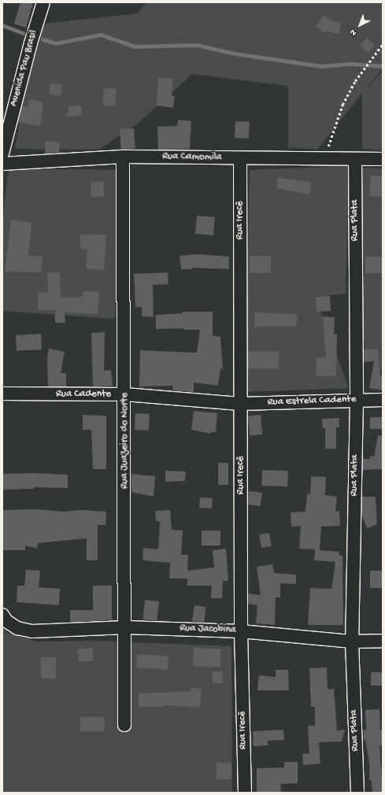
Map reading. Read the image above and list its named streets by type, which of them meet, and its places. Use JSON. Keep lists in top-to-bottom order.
{
  "streets": {
    "street": [
      "Avenida Pau Brasil",
      "Rua Camomila",
      "Rua Irecê",
      "Rua Plata",
      "Rua Cadente",
      "Rua Estrela Cadente",
      "Rua Juazeiro do Norte",
      "Rua Jacobina"
    ]
  },
  "crossings": [
    ["Rua Camomila", "Rua Irecê"],
    ["Rua Camomila", "Rua Plata"],
    ["Rua Camomila", "Rua Juazeiro do Norte"],
    ["Rua Irecê", "Rua Cadente"],
    ["Rua Irecê", "Rua Estrela Cadente"],
    ["Rua Irecê", "Rua Jacobina"],
    ["Rua Plata", "Rua Estrela Cadente"],
    ["Rua Plata", "Rua Jacobina"],
    ["Rua Cadente", "Rua Estrela Cadente"],
    ["Rua Cadente", "Rua Juazeiro do Norte"],
    ["Rua Juazeiro do Norte", "Rua Jacobina"]
  ],
  "north": "bottom left"
}
